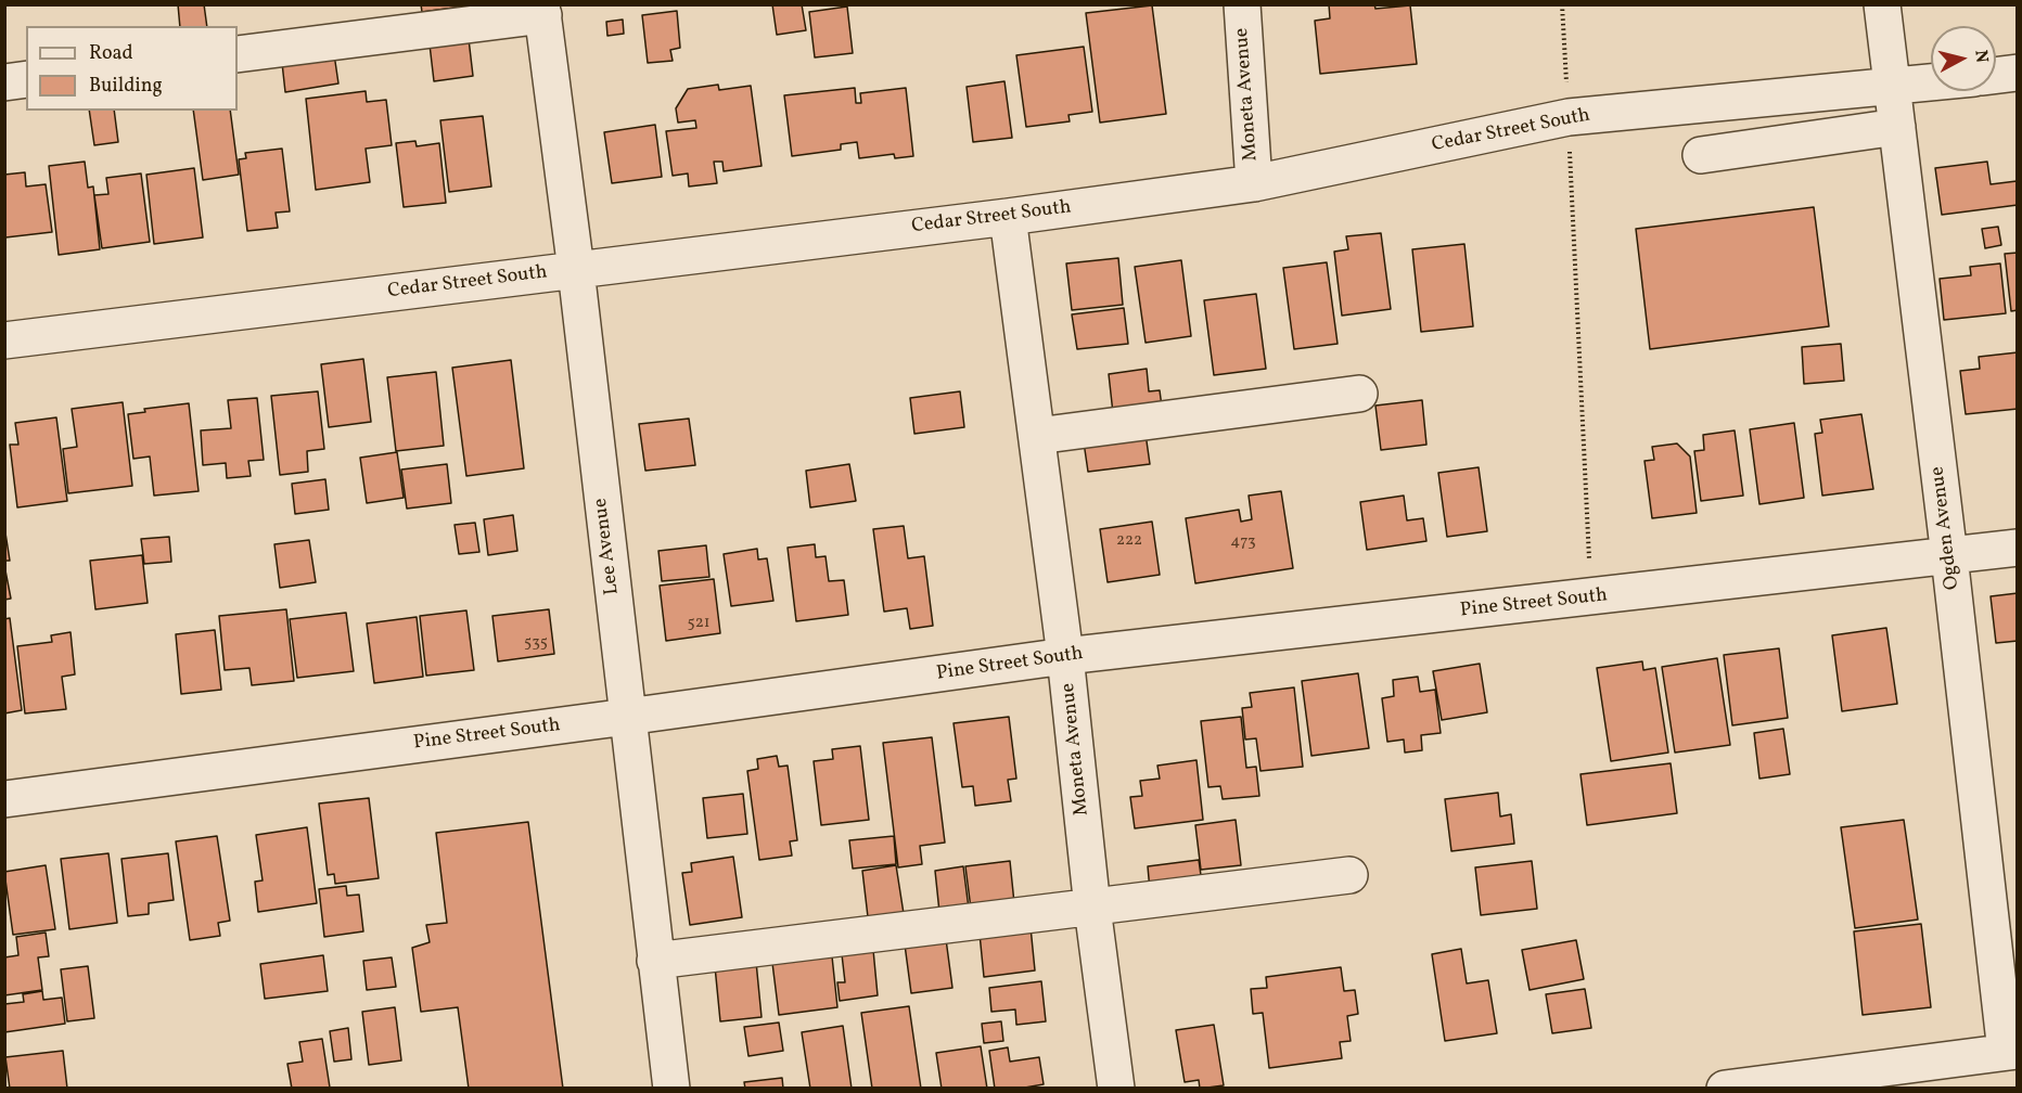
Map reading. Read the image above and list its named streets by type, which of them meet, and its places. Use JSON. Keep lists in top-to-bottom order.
{
  "streets": {
    "street": [
      "Moneta Avenue",
      "Cedar Street South",
      "Ogden Avenue",
      "Lee Avenue",
      "Pine Street South"
    ]
  },
  "crossings": [
    ["Moneta Avenue", "Cedar Street South"],
    ["Moneta Avenue", "Pine Street South"],
    ["Cedar Street South", "Ogden Avenue"],
    ["Cedar Street South", "Lee Avenue"],
    ["Ogden Avenue", "Pine Street South"],
    ["Lee Avenue", "Pine Street South"]
  ],
  "house_numbers": [
    "222",
    "473",
    "521",
    "535"
  ],
  "legend": ["Road", "Building"],
  "north": "right"
}
